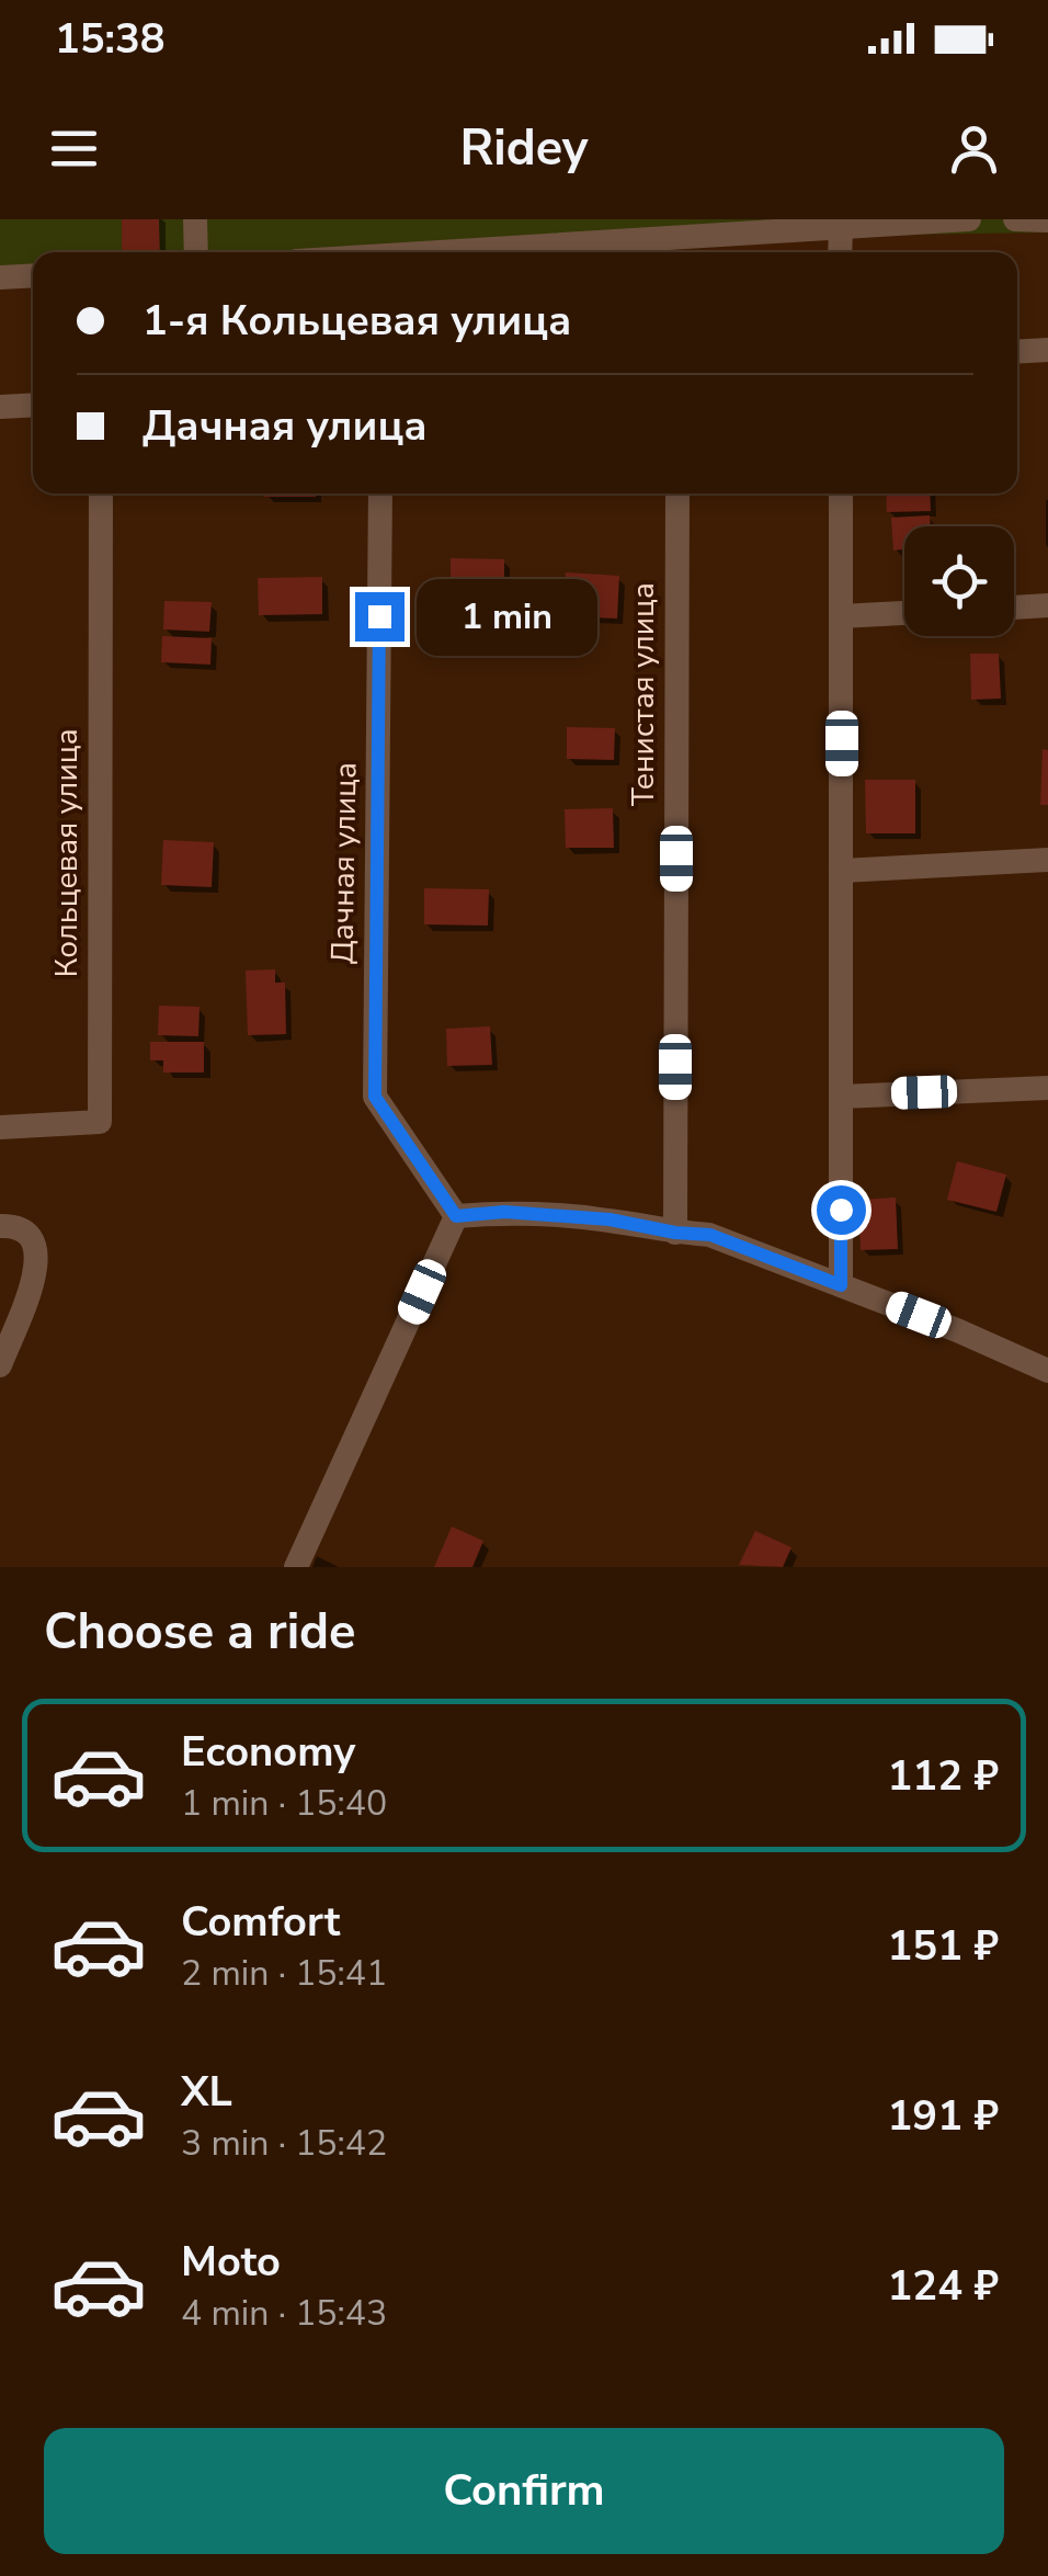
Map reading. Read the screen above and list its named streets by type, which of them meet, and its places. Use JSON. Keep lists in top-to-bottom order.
{
  "streets": {
    "street": ["Тенистая улица", "Кольцевая улица", "Дачная улица"]
  },
  "page": {
    "status": "15:38",
    "header": "Ridey",
    "banner": ["1-я Кольцевая улица", "Дачная улица"],
    "bubble": "1 min",
    "heading": "Choose a ride",
    "list": [
      {
        "name": "Economy",
        "note": "1 min · 15:40",
        "value": "112 ₽"
      },
      {
        "name": "Comfort",
        "note": "2 min · 15:41",
        "value": "151 ₽"
      },
      {
        "name": "XL",
        "note": "3 min · 15:42",
        "value": "191 ₽"
      },
      {
        "name": "Moto",
        "note": "4 min · 15:43",
        "value": "124 ₽"
      }
    ],
    "buttons": "Confirm"
  }
}
